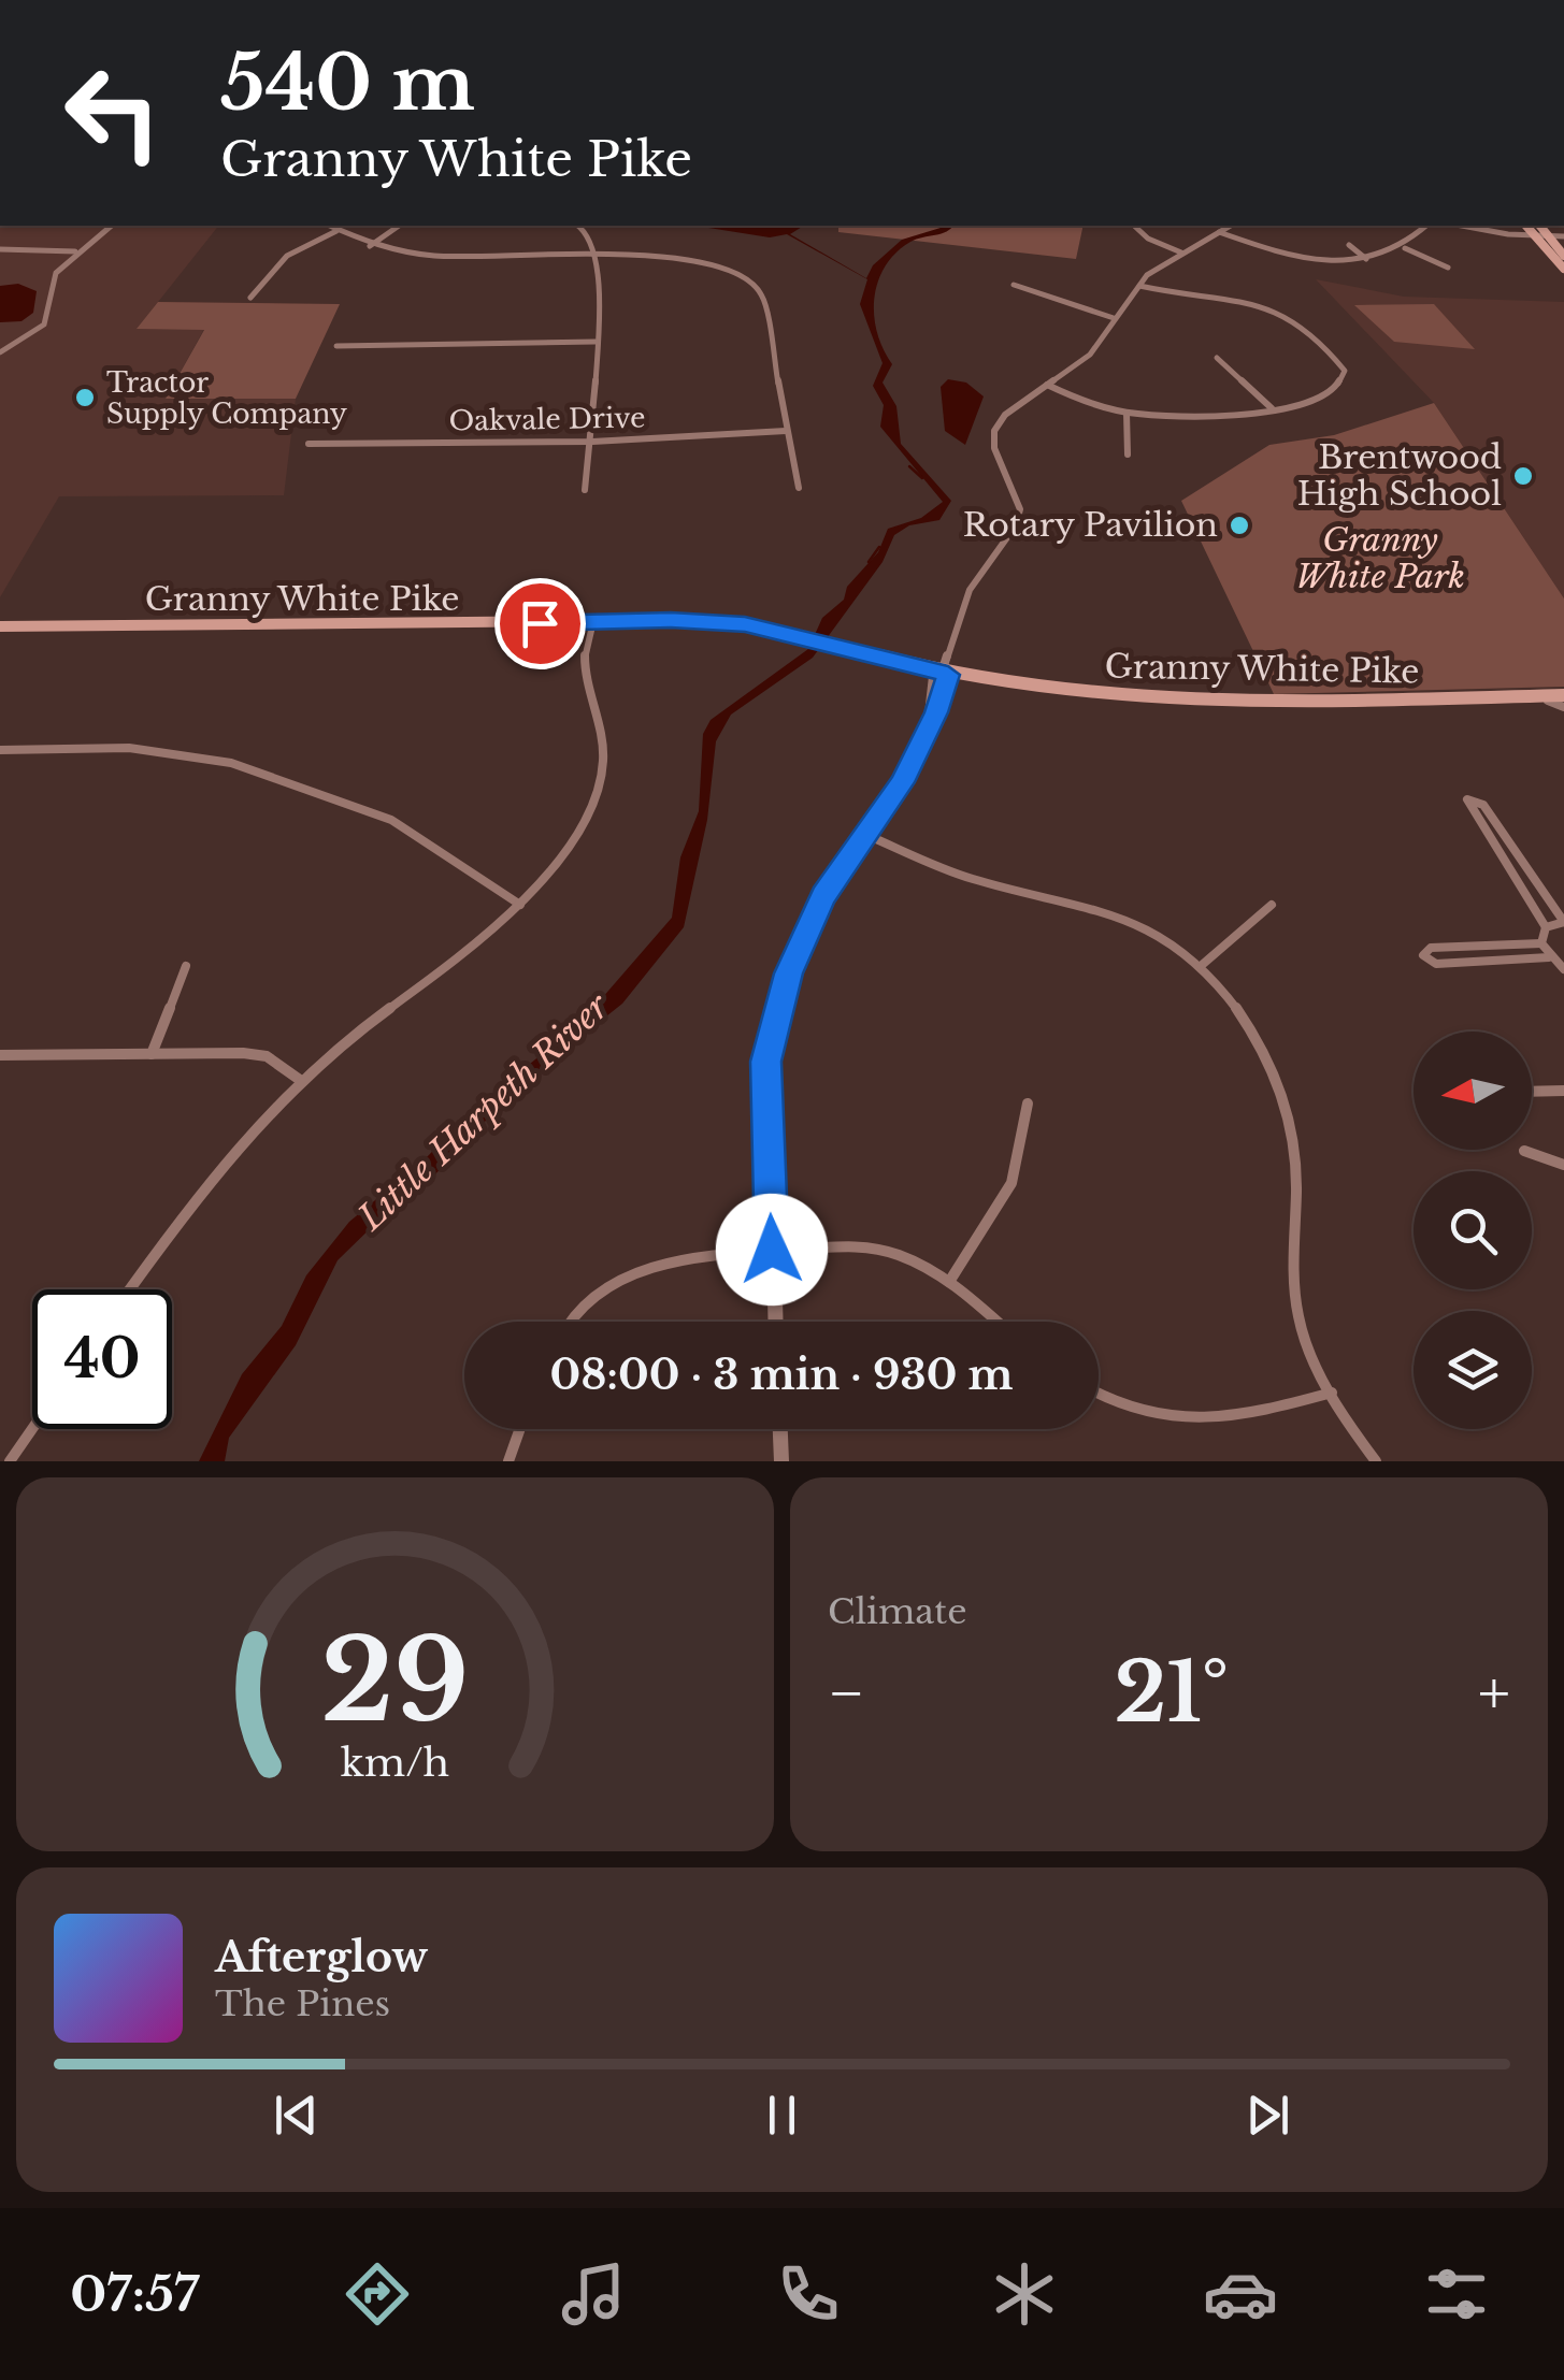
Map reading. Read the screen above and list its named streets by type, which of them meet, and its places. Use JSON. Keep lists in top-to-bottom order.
{
  "streets": {
    "main road": ["Granny White Pike"],
    "street": ["Oakvale Drive"]
  },
  "water": ["Little Harpeth River"],
  "parks": ["Granny White Park"],
  "places": ["Tractor Supply Company", "Brentwood High School", "Rotary Pavilion"],
  "north": "left",
  "page": {
    "turn": ["540 m", "Granny White Pike"],
    "limit": "40",
    "trip": "08:00 · 3 min · 930 m",
    "tile": "Climate",
    "heat": ["−", "21°", "+"],
    "song": ["Afterglow", "The Pines"],
    "tabs": "07:57",
    "gauge": ["29", "km/h"]
  }
}
